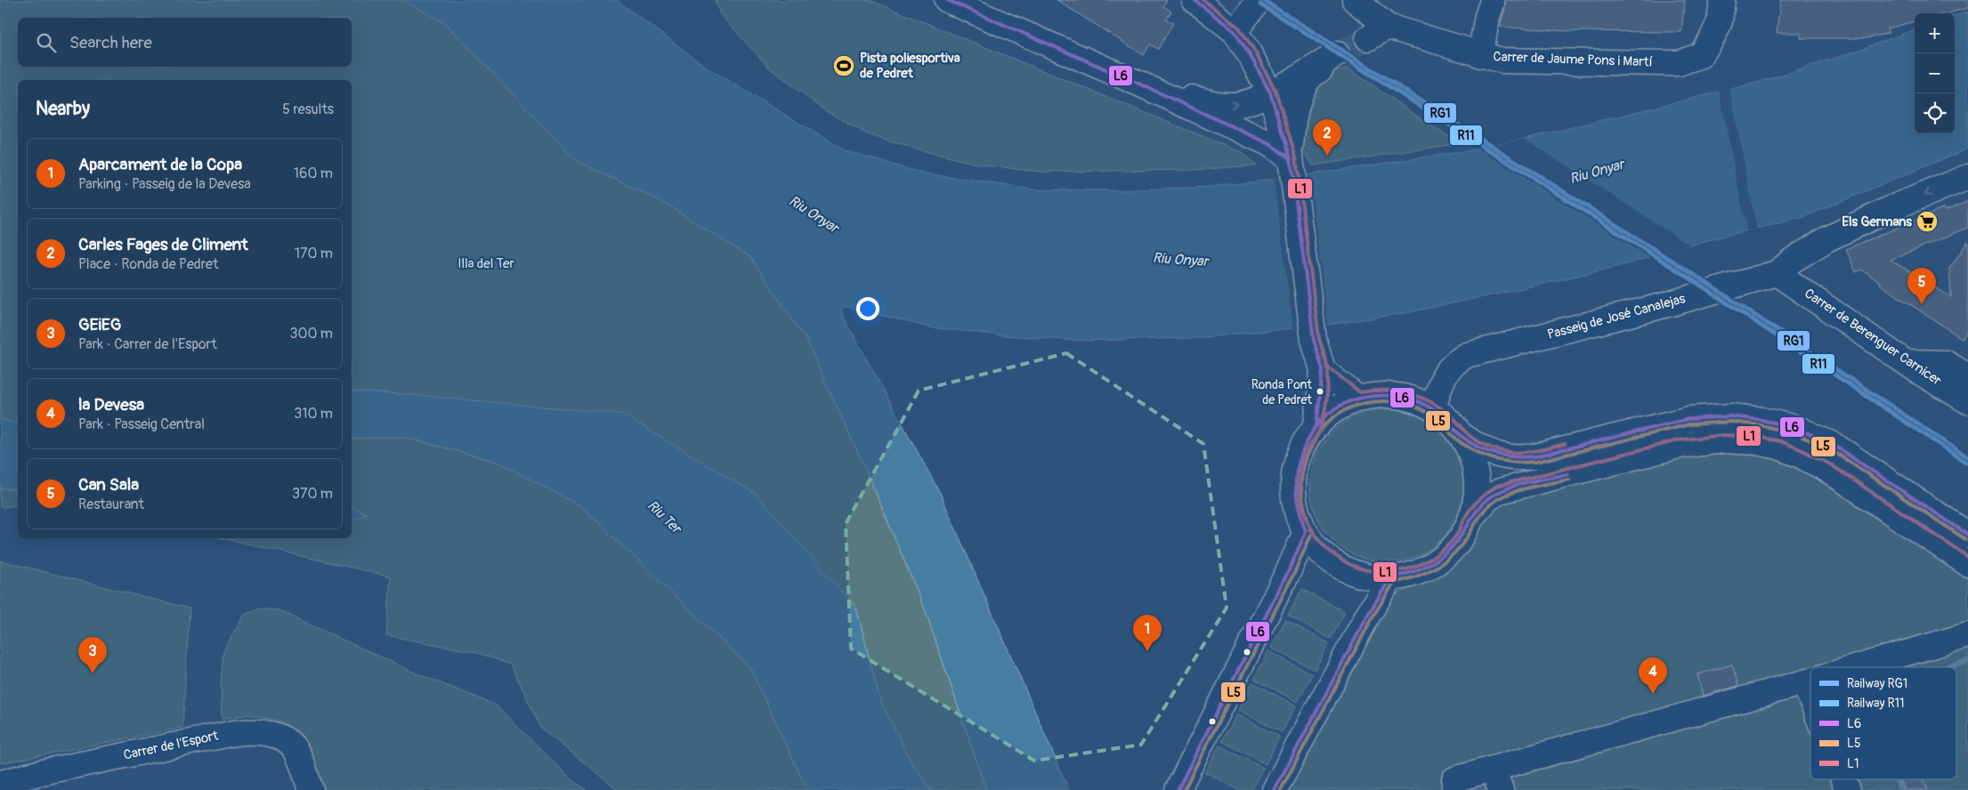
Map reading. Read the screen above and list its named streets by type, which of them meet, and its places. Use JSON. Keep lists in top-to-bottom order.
{
  "streets": {
    "street": [
      "Carrer de Jaume Pons i Martí",
      "Passeig de José Canalejas",
      "Carrer de Berenguer Carnicer",
      "Carrer de l'Esport"
    ]
  },
  "crossings": [
    ["Passeig de José Canalejas", "Carrer de Berenguer Carnicer"]
  ],
  "one_way": ["Passeig de José Canalejas"],
  "water": ["Riu Onyar", "Riu Ter"],
  "parks": ["Illa del Ter"],
  "places": {
    "sports": ["Pista poliesportiva de Pedret"],
    "supermarket": ["Els Germans"],
    "other": ["Ronda Pont de Pedret"]
  },
  "lines": [
    "rail line RG1",
    "transit line L6",
    "transit line L1",
    "rail line R11",
    "transit line L5"
  ],
  "legend": [
    "Railway RG1",
    "Railway R11",
    "L6",
    "L5",
    "L1"
  ],
  "page": {
    "map_buttons": ["+", "−"],
    "search": "Search here",
    "heading": ["Nearby", "5 results"],
    "pins": [
      "2",
      "5",
      "1",
      "3",
      "4"
    ],
    "list": [
      {
        "mark": "1",
        "name": "Aparcament de la Copa",
        "note": "Parking · Passeig de la Devesa",
        "value": "160 m"
      },
      {
        "mark": "2",
        "name": "Carles Fages de Climent",
        "note": "Place · Ronda de Pedret",
        "value": "170 m"
      },
      {
        "mark": "3",
        "name": "GEiEG",
        "note": "Park · Carrer de l'Esport",
        "value": "300 m"
      },
      {
        "mark": "4",
        "name": "la Devesa",
        "note": "Park · Passeig Central",
        "value": "310 m"
      },
      {
        "mark": "5",
        "name": "Can Sala",
        "note": "Restaurant",
        "value": "370 m"
      }
    ]
  }
}
